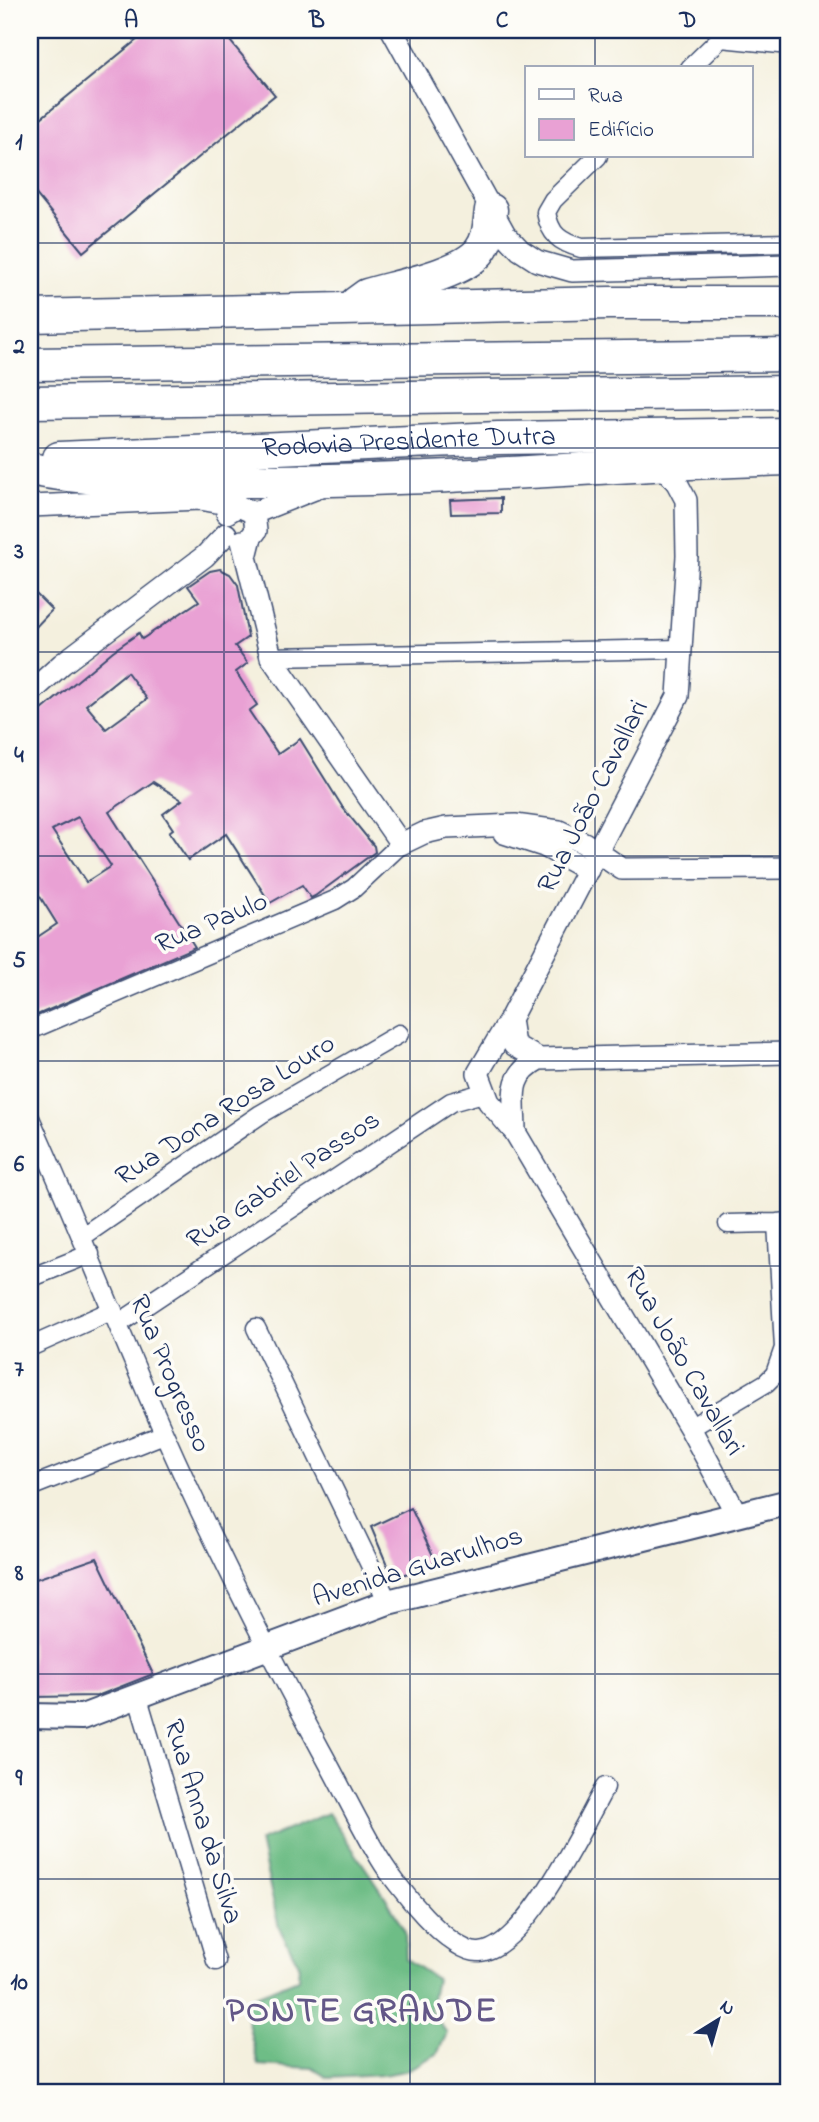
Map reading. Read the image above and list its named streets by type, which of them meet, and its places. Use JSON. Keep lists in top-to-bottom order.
{
  "streets": {
    "highway": ["Rodovia Presidente Dutra"],
    "main road": ["Avenida Guarulhos"],
    "street": [
      "Rua João Cavallari",
      "Rua Paulo",
      "Rua Dona Rosa Louro",
      "Rua Gabriel Passos",
      "Rua Progresso",
      "Rua Anna da Silva"
    ]
  },
  "crossings": [
    ["Rua João Cavallari", "Rua Gabriel Passos"],
    ["Rua João Cavallari", "Avenida Guarulhos"],
    ["Rua Dona Rosa Louro", "Rua Progresso"],
    ["Rua Gabriel Passos", "Rua Progresso"],
    ["Rua Progresso", "Avenida Guarulhos"],
    ["Avenida Guarulhos", "Rua Anna da Silva"]
  ],
  "districts": ["PONTE GRANDE"],
  "legend": ["Rua", "Edifício"],
  "north": "top right",
  "grid": {
    "columns": [
      "A",
      "B",
      "C",
      "D"
    ],
    "rows": [
      "1",
      "2",
      "3",
      "4",
      "5",
      "6",
      "7",
      "8",
      "9",
      "10"
    ]
  }
}
